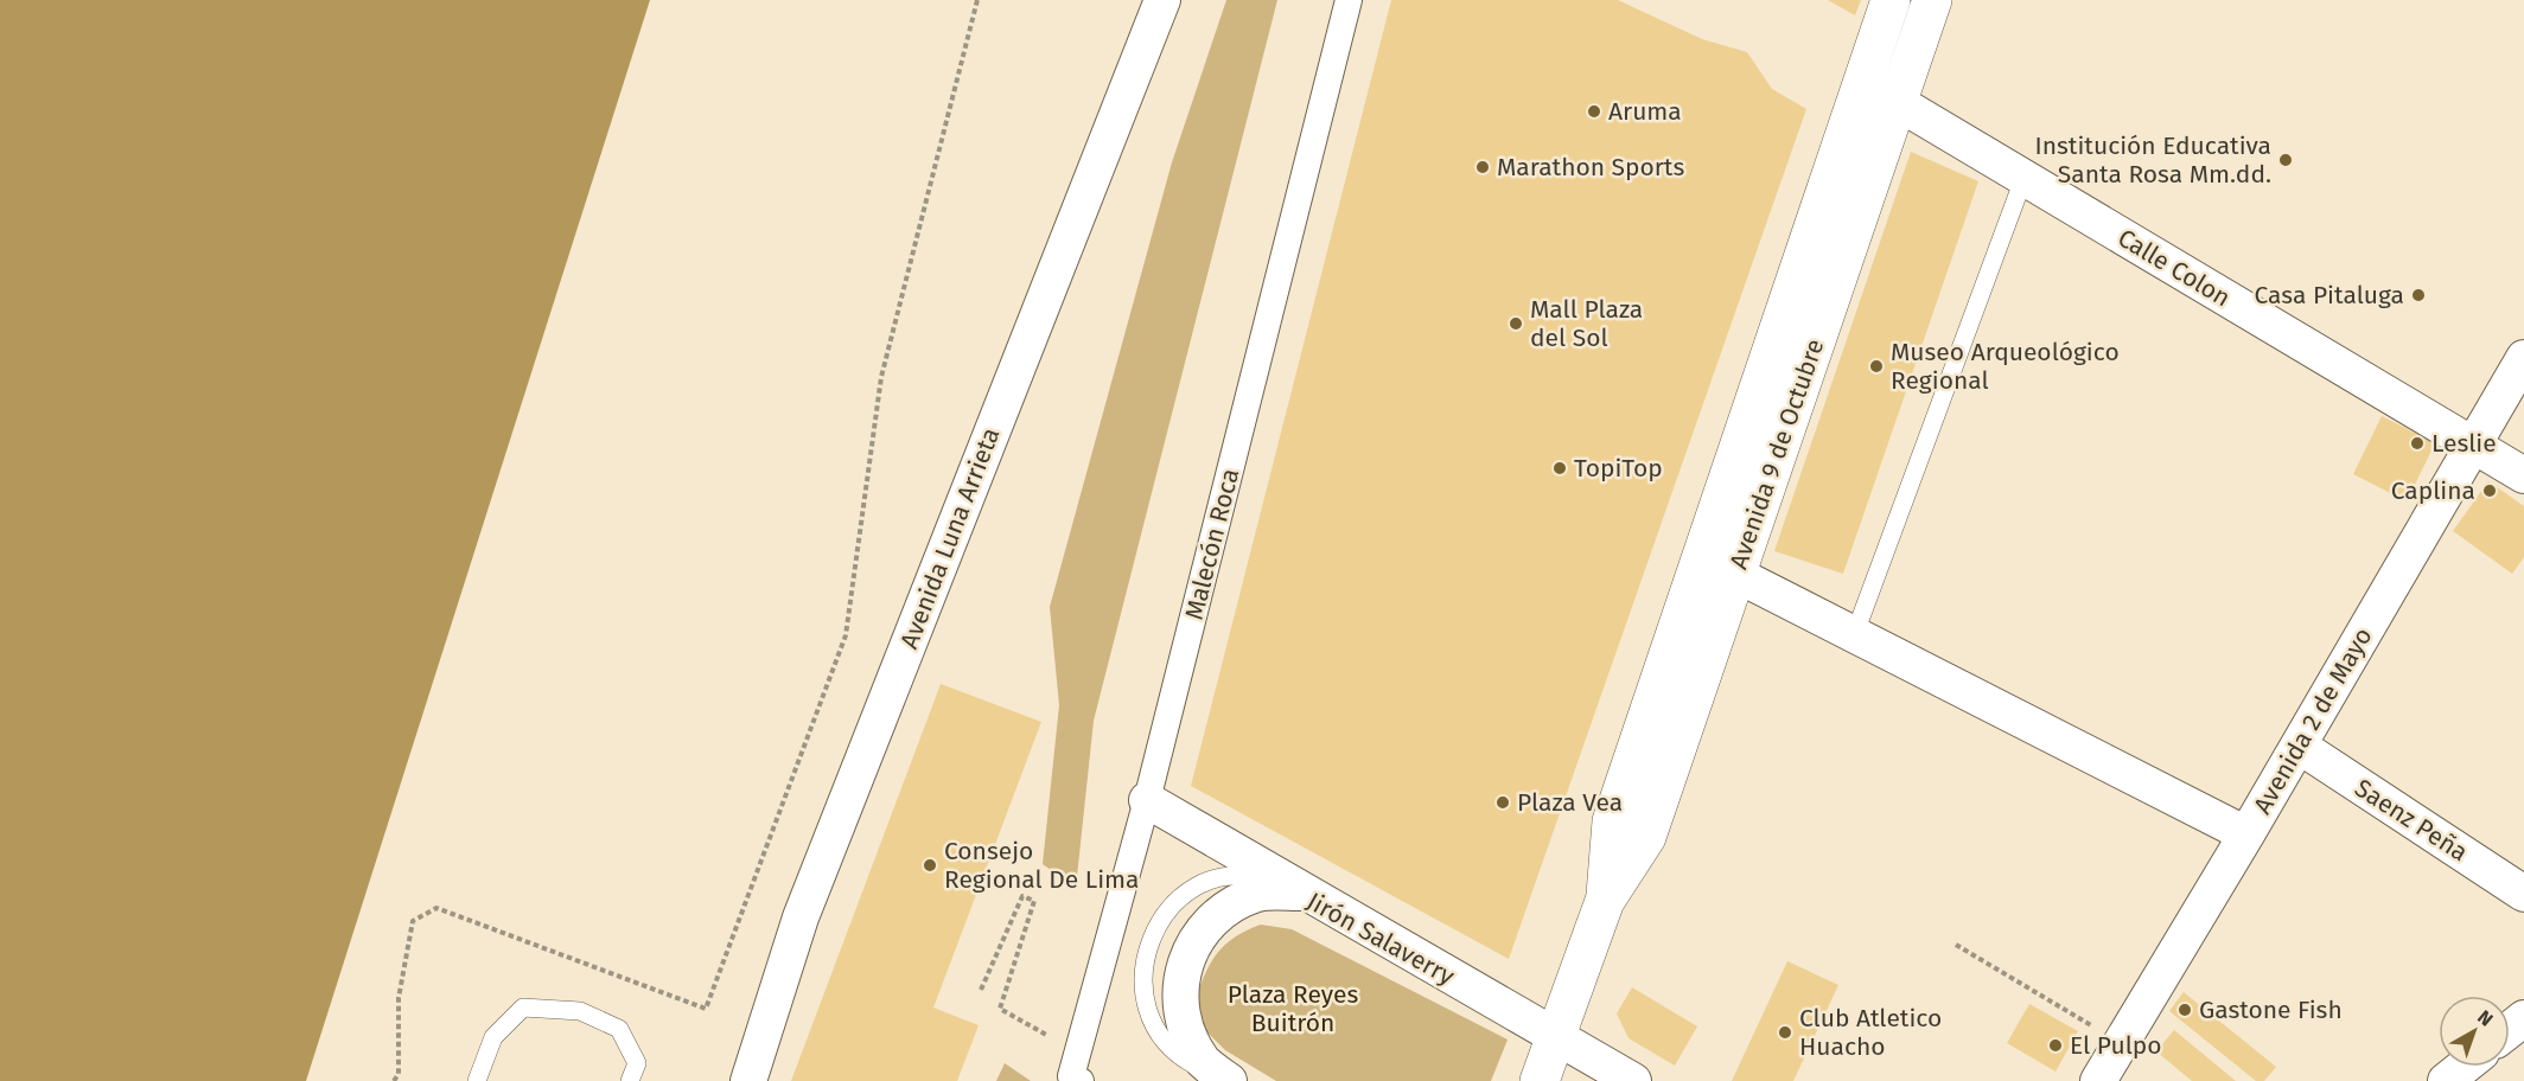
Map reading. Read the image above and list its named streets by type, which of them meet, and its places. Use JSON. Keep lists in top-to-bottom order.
{
  "streets": {
    "street": [
      "Calle Colon",
      "Avenida 9 de Octubre",
      "Avenida Luna Arrieta",
      "Malecón Roca",
      "Avenida 2 de Mayo",
      "Saenz Peña",
      "Jirón Salaverry"
    ]
  },
  "crossings": [
    ["Calle Colon", "Avenida 9 de Octubre"],
    ["Calle Colon", "Avenida 2 de Mayo"],
    ["Avenida 9 de Octubre", "Jirón Salaverry"],
    ["Avenida 2 de Mayo", "Saenz Peña"]
  ],
  "parks": ["Plaza Reyes Buitrón"],
  "places": [
    "Aruma",
    "Institución Educativa Santa Rosa Mm.dd.",
    "Marathon Sports",
    "Casa Pitaluga",
    "Mall Plaza del Sol",
    "Museo Arqueológico Regional",
    "Leslie",
    "TopiTop",
    "Caplina",
    "Plaza Vea",
    "Consejo Regional De Lima",
    "Gastone Fish",
    "Club Atletico Huacho",
    "El Pulpo"
  ],
  "north": "top right"
}
